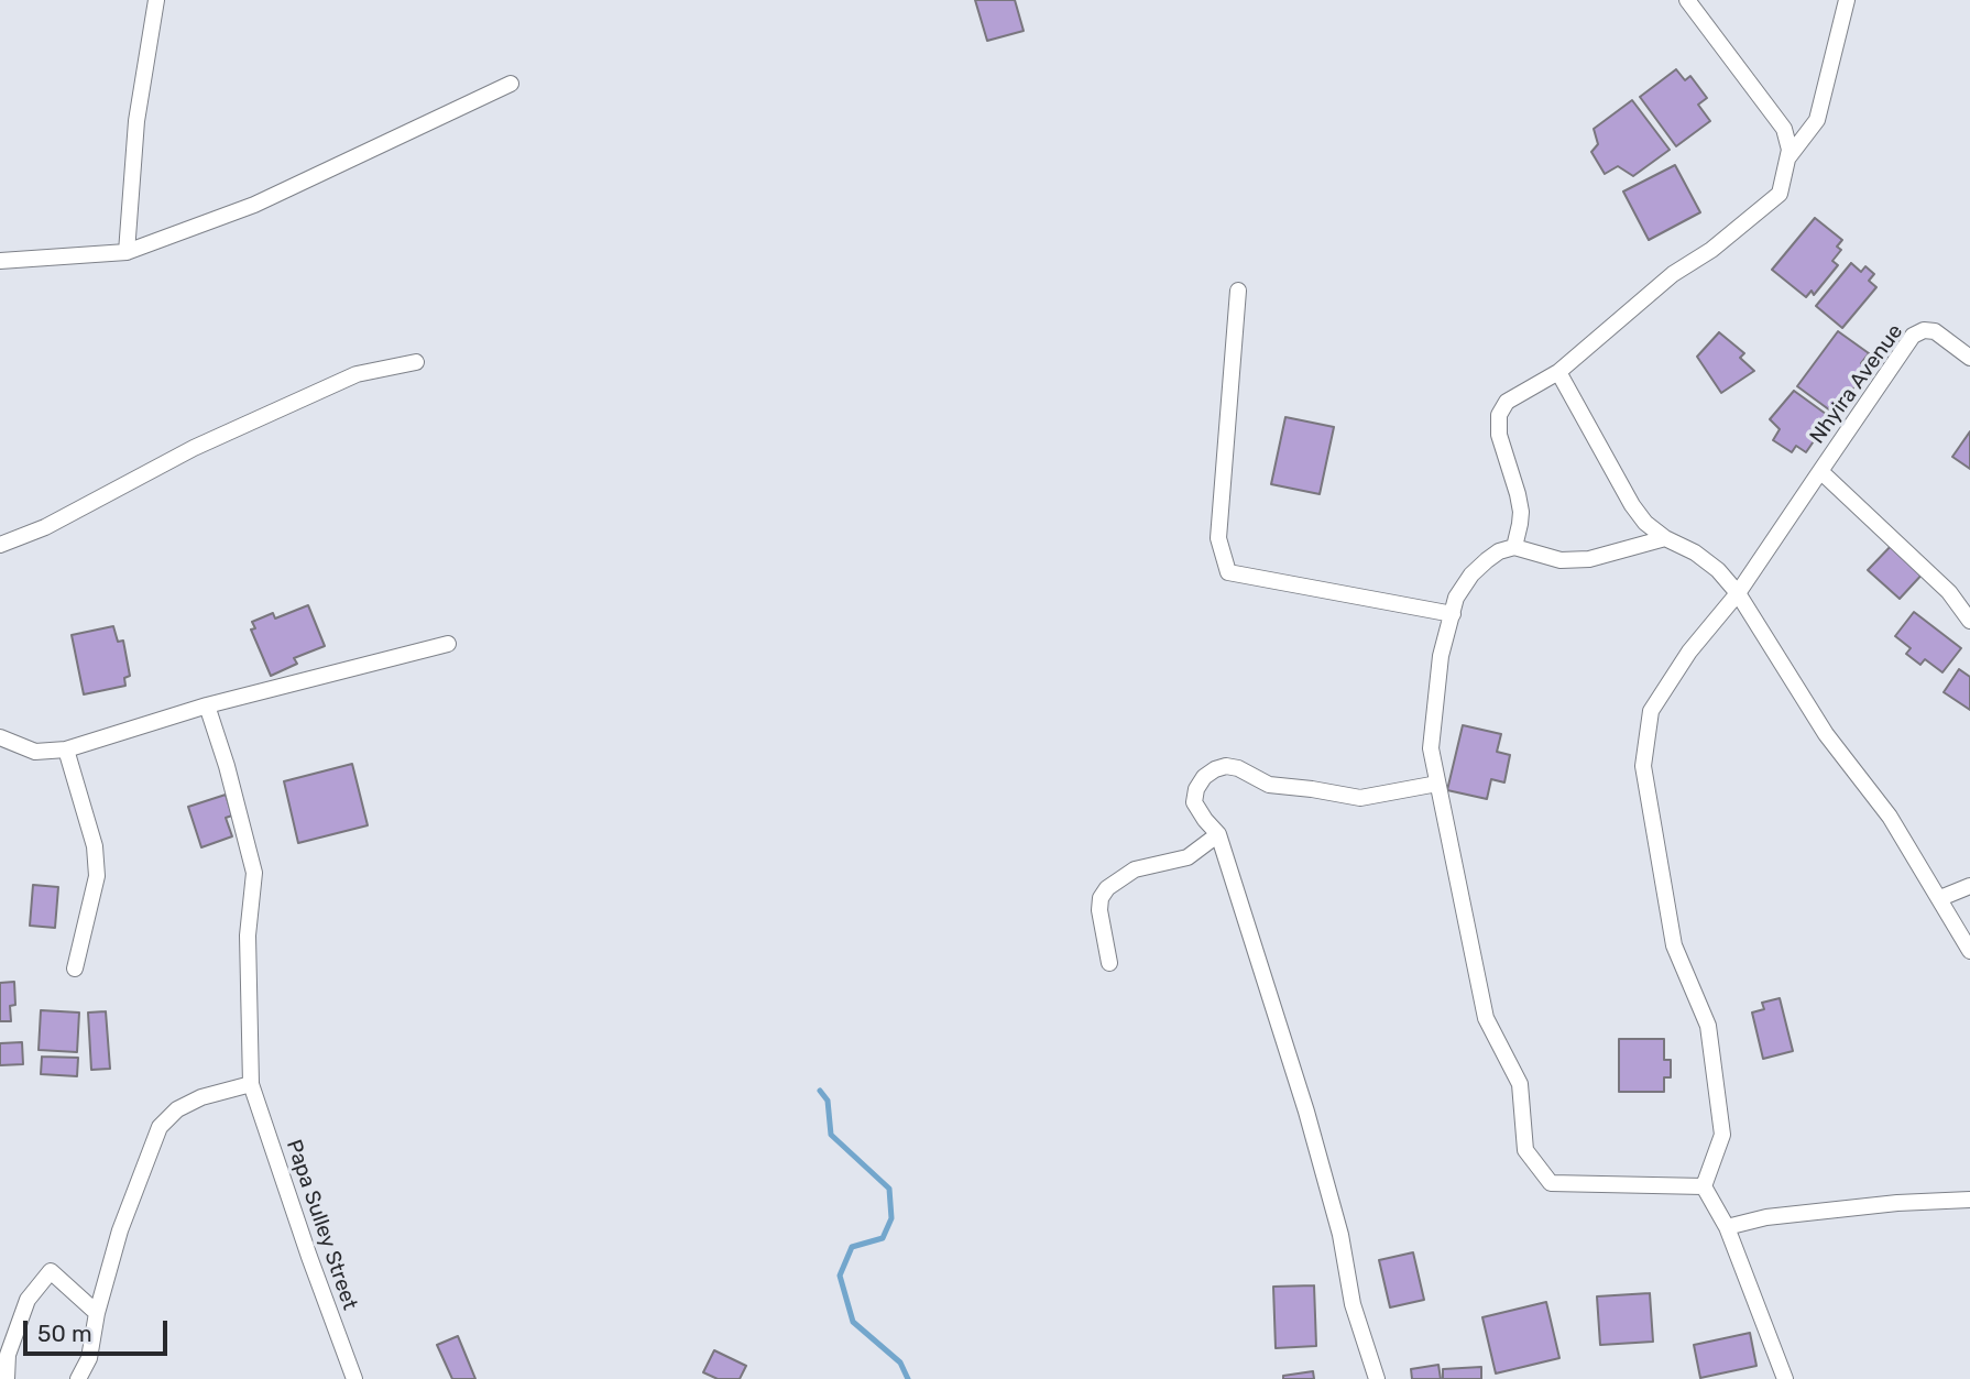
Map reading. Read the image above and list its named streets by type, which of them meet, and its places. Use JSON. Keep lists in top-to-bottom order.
{
  "streets": {
    "street": ["Nhyira Avenue", "Papa Sulley Street"]
  },
  "scale_bar": "50 m"
}
